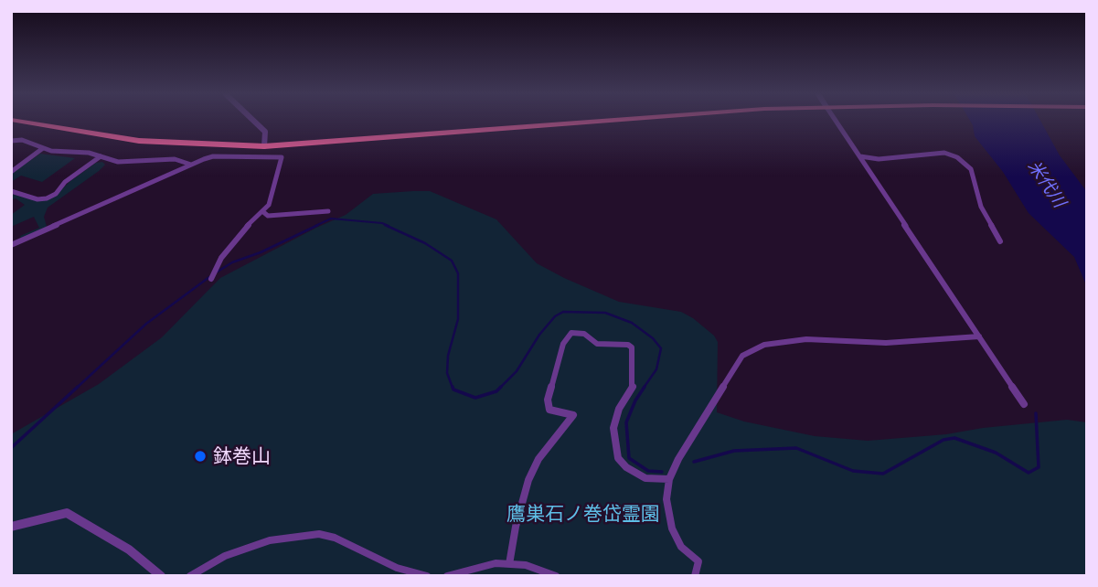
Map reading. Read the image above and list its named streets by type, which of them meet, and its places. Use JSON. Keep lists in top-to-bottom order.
{
  "water": ["米代川"],
  "parks": ["鷹巣石ノ巻岱霊園"],
  "places": ["鉢巻山"]
}
